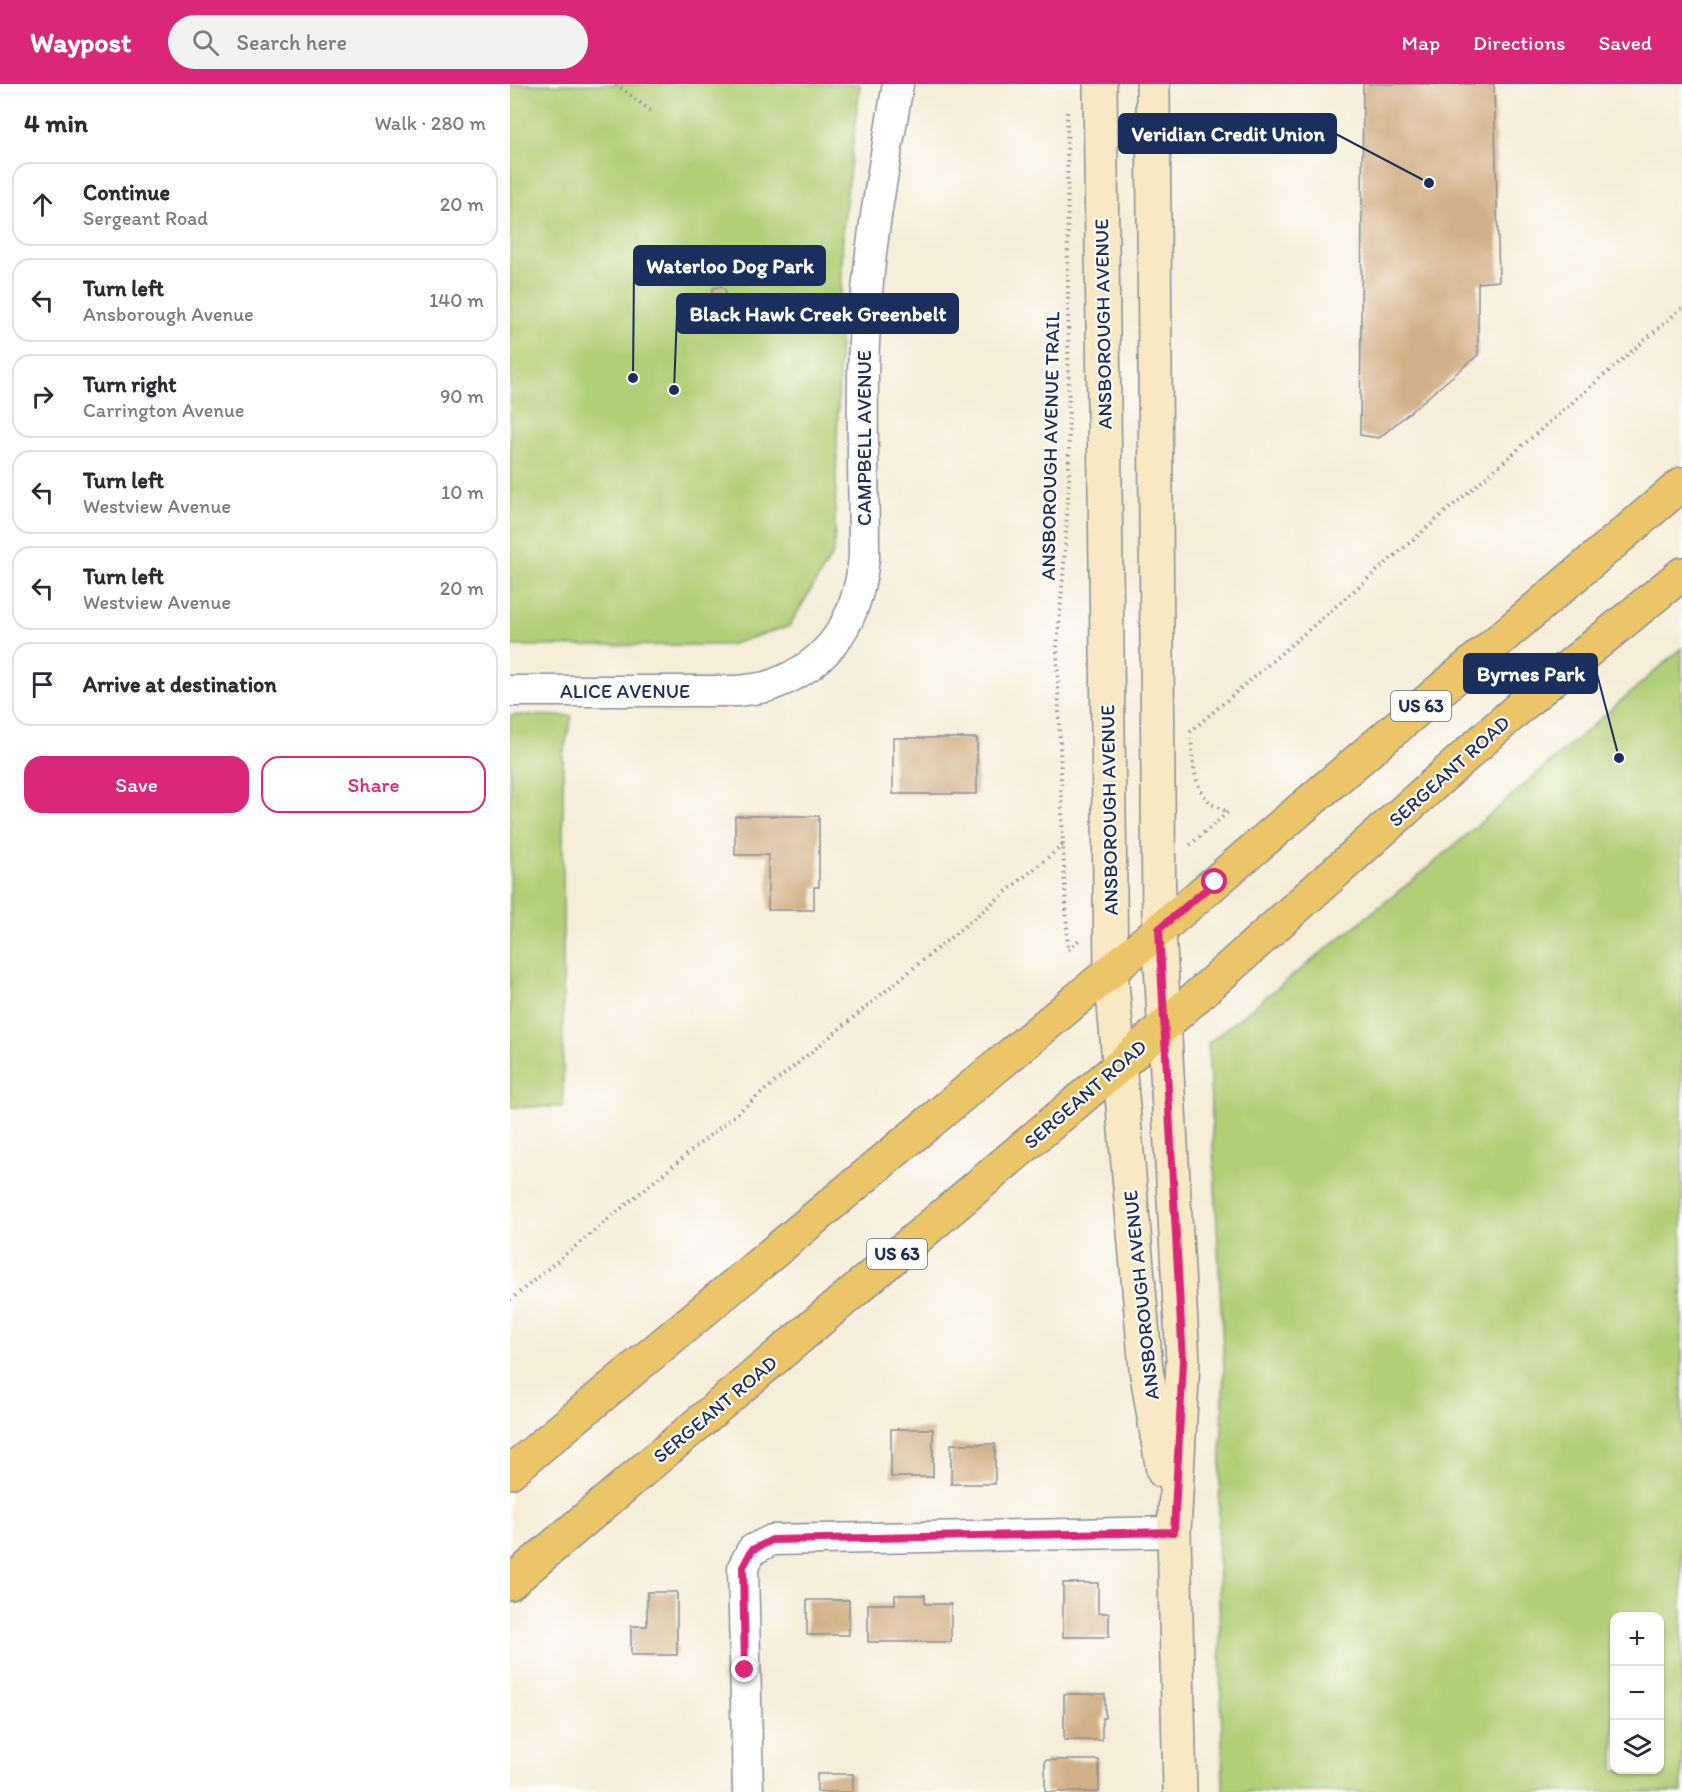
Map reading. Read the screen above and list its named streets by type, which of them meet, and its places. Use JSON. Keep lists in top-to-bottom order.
{
  "streets": {
    "main road": ["ANSBOROUGH AVENUE", "US 63", "SERGEANT ROAD"],
    "street": ["CAMPBELL AVENUE", "ALICE AVENUE"],
    "path": ["ANSBOROUGH AVENUE TRAIL"]
  },
  "crossings": [
    ["ANSBOROUGH AVENUE", "US 63"],
    ["ANSBOROUGH AVENUE", "SERGEANT ROAD"],
    ["CAMPBELL AVENUE", "ALICE AVENUE"]
  ],
  "places": [
    "Veridian Credit Union",
    "Waterloo Dog Park",
    "Black Hawk Creek Greenbelt",
    "Byrnes Park"
  ],
  "page": {
    "header": "Waypost",
    "search": "Search here",
    "nav": ["Map", "Directions", "Saved"],
    "heading": ["4 min", "Walk · 280 m"],
    "list": [
      ["Continue", "Sergeant Road", "20 m"],
      ["Turn left", "Ansborough Avenue", "140 m"],
      ["Turn right", "Carrington Avenue", "90 m"],
      ["Turn left", "Westview Avenue", "10 m"],
      ["Turn left", "Westview Avenue", "20 m"],
      "Arrive at destination"
    ],
    "buttons": ["Save", "Share"],
    "map_buttons": ["+", "−"]
  }
}
